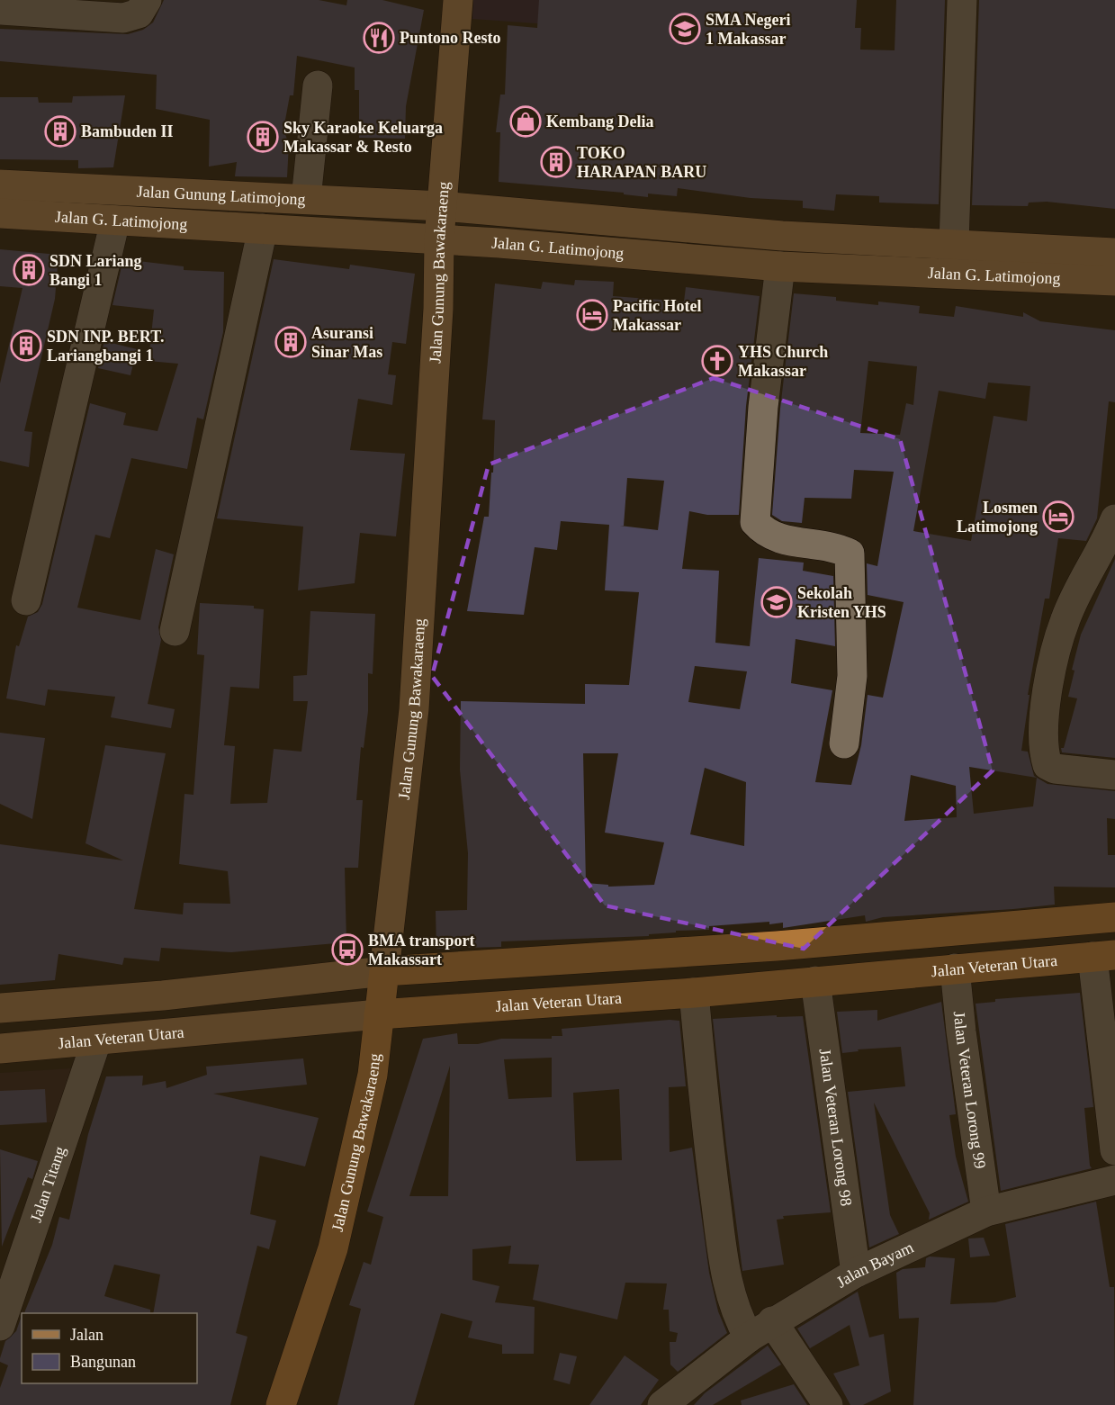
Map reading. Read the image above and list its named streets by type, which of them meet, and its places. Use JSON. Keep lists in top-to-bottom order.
{
  "streets": {
    "highway": ["Jalan Gunung Bawakaraeng", "Jalan Veteran Utara"],
    "main road": ["Jalan Gunung Latimojong", "Jalan G. Latimojong"],
    "street": [
      "Jalan Veteran Lorong 99",
      "Jalan Veteran Lorong 98",
      "Jalan Titang",
      "Jalan Bayam"
    ]
  },
  "crossings": [
    ["Jalan Gunung Latimojong", "Jalan G. Latimojong"],
    ["Jalan Gunung Latimojong", "Jalan Gunung Bawakaraeng"],
    ["Jalan G. Latimojong", "Jalan Gunung Bawakaraeng"],
    ["Jalan Gunung Bawakaraeng", "Jalan Veteran Utara"],
    ["Jalan Veteran Utara", "Jalan Veteran Lorong 99"],
    ["Jalan Veteran Utara", "Jalan Veteran Lorong 98"],
    ["Jalan Veteran Utara", "Jalan Titang"],
    ["Jalan Veteran Lorong 99", "Jalan Bayam"],
    ["Jalan Veteran Lorong 98", "Jalan Bayam"]
  ],
  "places": {
    "school or university": ["SMA Negeri 1 Makassar", "Sekolah Kristen YHS"],
    "restaurant": ["Puntono Resto"],
    "shop": ["Kembang Delia"],
    "building": [
      "Bambuden II",
      "Sky Karaoke Keluarga Makassar & Resto",
      "TOKO HARAPAN BARU",
      "SDN Lariang Bangi 1",
      "Asuransi Sinar Mas",
      "SDN INP. BERT. Lariangbangi 1"
    ],
    "hotel": ["Pacific Hotel Makassar", "Losmen Latimojong"],
    "church": ["YHS Church Makassar"],
    "bus stop": ["BMA transport Makassart"]
  },
  "legend": ["Jalan", "Bangunan"]
}
